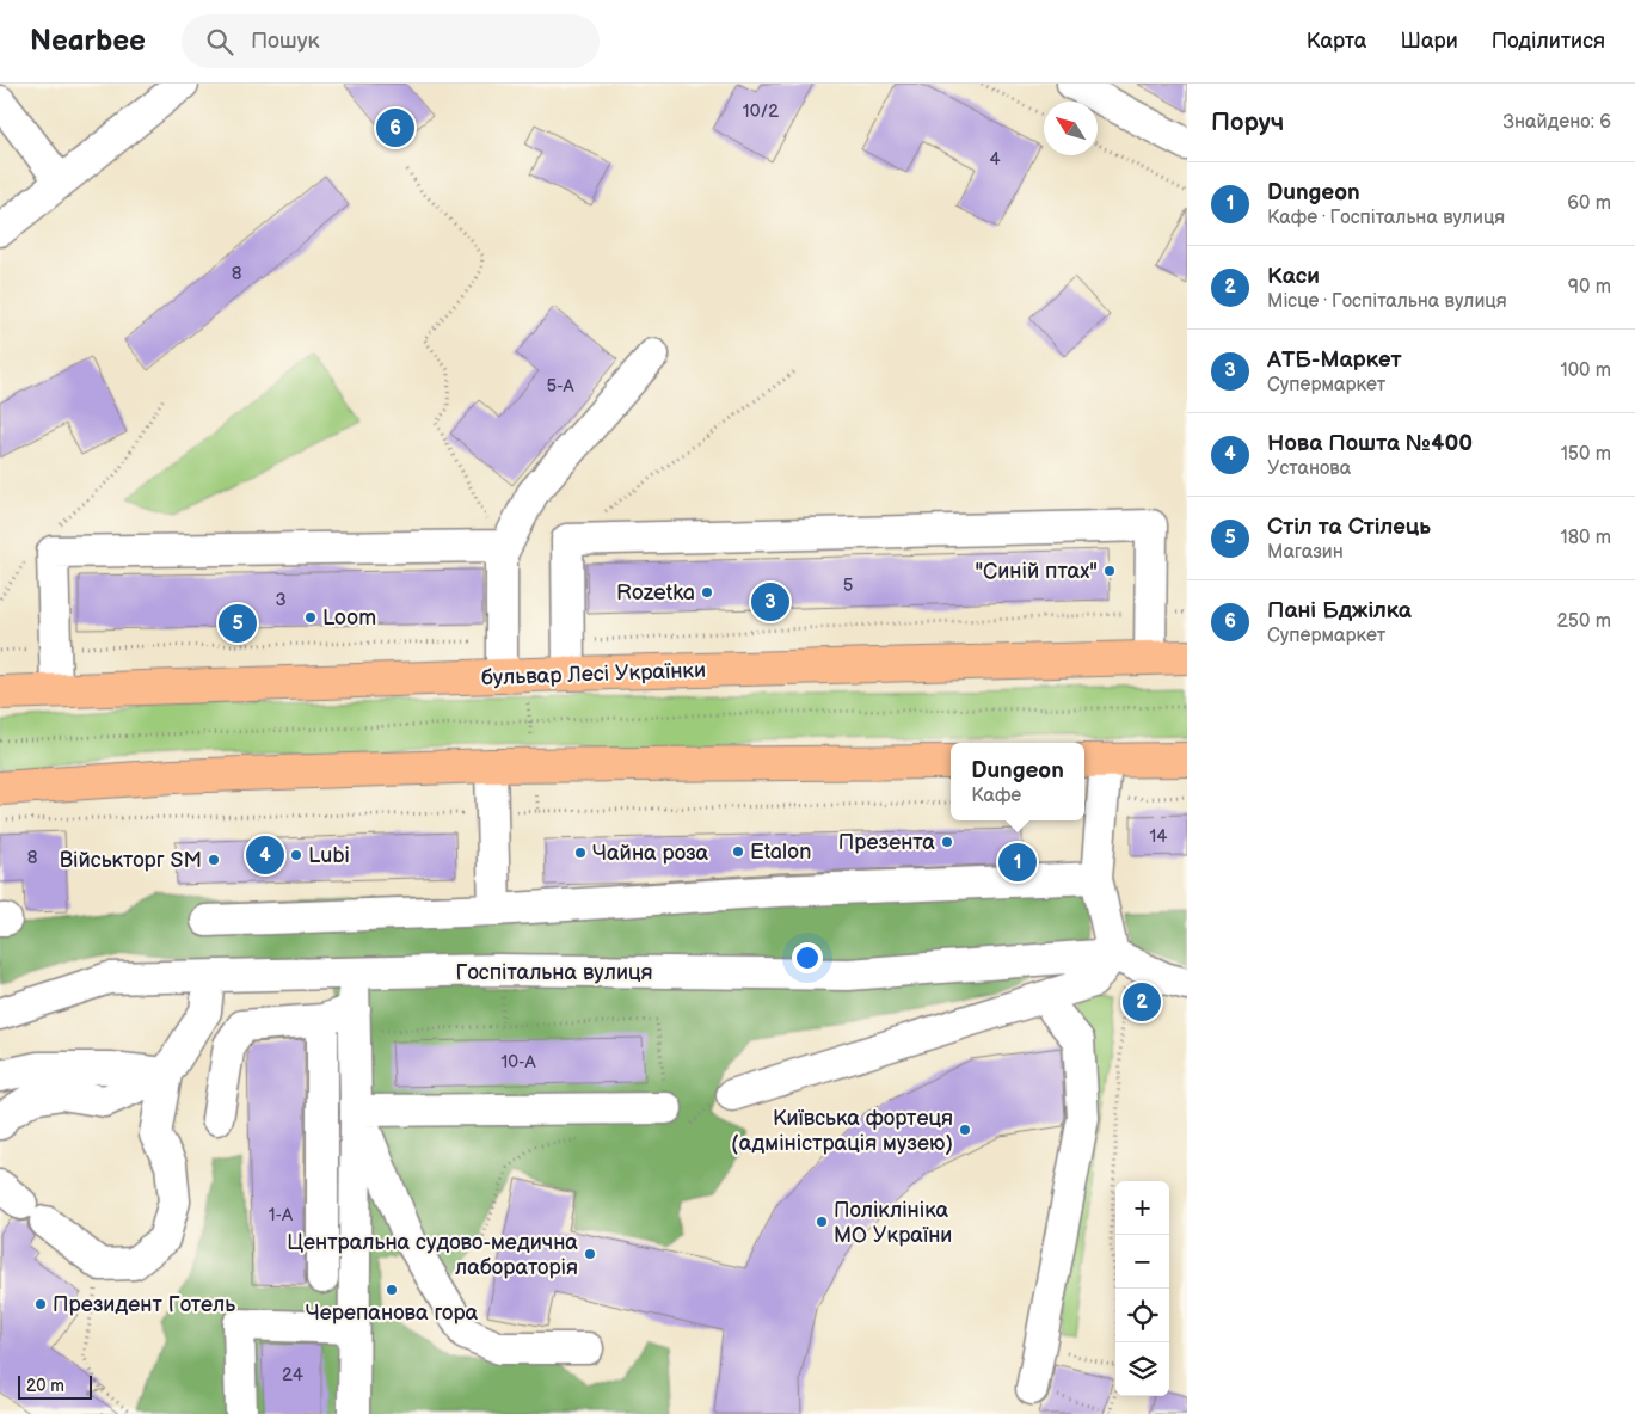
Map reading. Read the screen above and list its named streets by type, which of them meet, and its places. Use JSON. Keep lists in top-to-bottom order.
{
  "streets": {
    "main road": ["бульвар Лесі Українки"],
    "street": ["Госпітальна вулиця"]
  },
  "places": [
    "\"Синій птах\"",
    "Rozetka",
    "Loom",
    "Презента",
    "Etalon",
    "Чайна роза",
    "Lubi",
    "Військторг SM",
    "Київська фортеця (адміністрація музею)",
    "Поліклініка МО України",
    "Центральна судово-медична лабораторія",
    "Черепанова гора",
    "Президент Готель"
  ],
  "house_numbers": [
    "10/2",
    "4",
    "8",
    "5-А",
    "5",
    "3",
    "14",
    "8",
    "10-А",
    "1-А",
    "24"
  ],
  "scale_bar": "20 m",
  "north": "top left",
  "page": {
    "header": "Nearbee",
    "search": "Пошук",
    "nav": ["Карта", "Шари", "Поділитися"],
    "heading": ["Поруч", "Знайдено: 6"],
    "pins": [
      "6",
      "3",
      "5",
      "4",
      "1",
      "2"
    ],
    "list": [
      {
        "mark": "1",
        "name": "Dungeon",
        "note": "Кафе · Госпітальна вулиця",
        "value": "60 m"
      },
      {
        "mark": "2",
        "name": "Каси",
        "note": "Місце · Госпітальна вулиця",
        "value": "90 m"
      },
      {
        "mark": "3",
        "name": "АТБ-Маркет",
        "note": "Супермаркет",
        "value": "100 m"
      },
      {
        "mark": "4",
        "name": "Нова Пошта №400",
        "note": "Установа",
        "value": "150 m"
      },
      {
        "mark": "5",
        "name": "Стіл та Стілець",
        "note": "Магазин",
        "value": "180 m"
      },
      {
        "mark": "6",
        "name": "Пані Бджілка",
        "note": "Супермаркет",
        "value": "250 m"
      }
    ],
    "popup": ["Dungeon", "Кафе"],
    "map_buttons": ["+", "−"],
    "scale": "20 m"
  }
}
